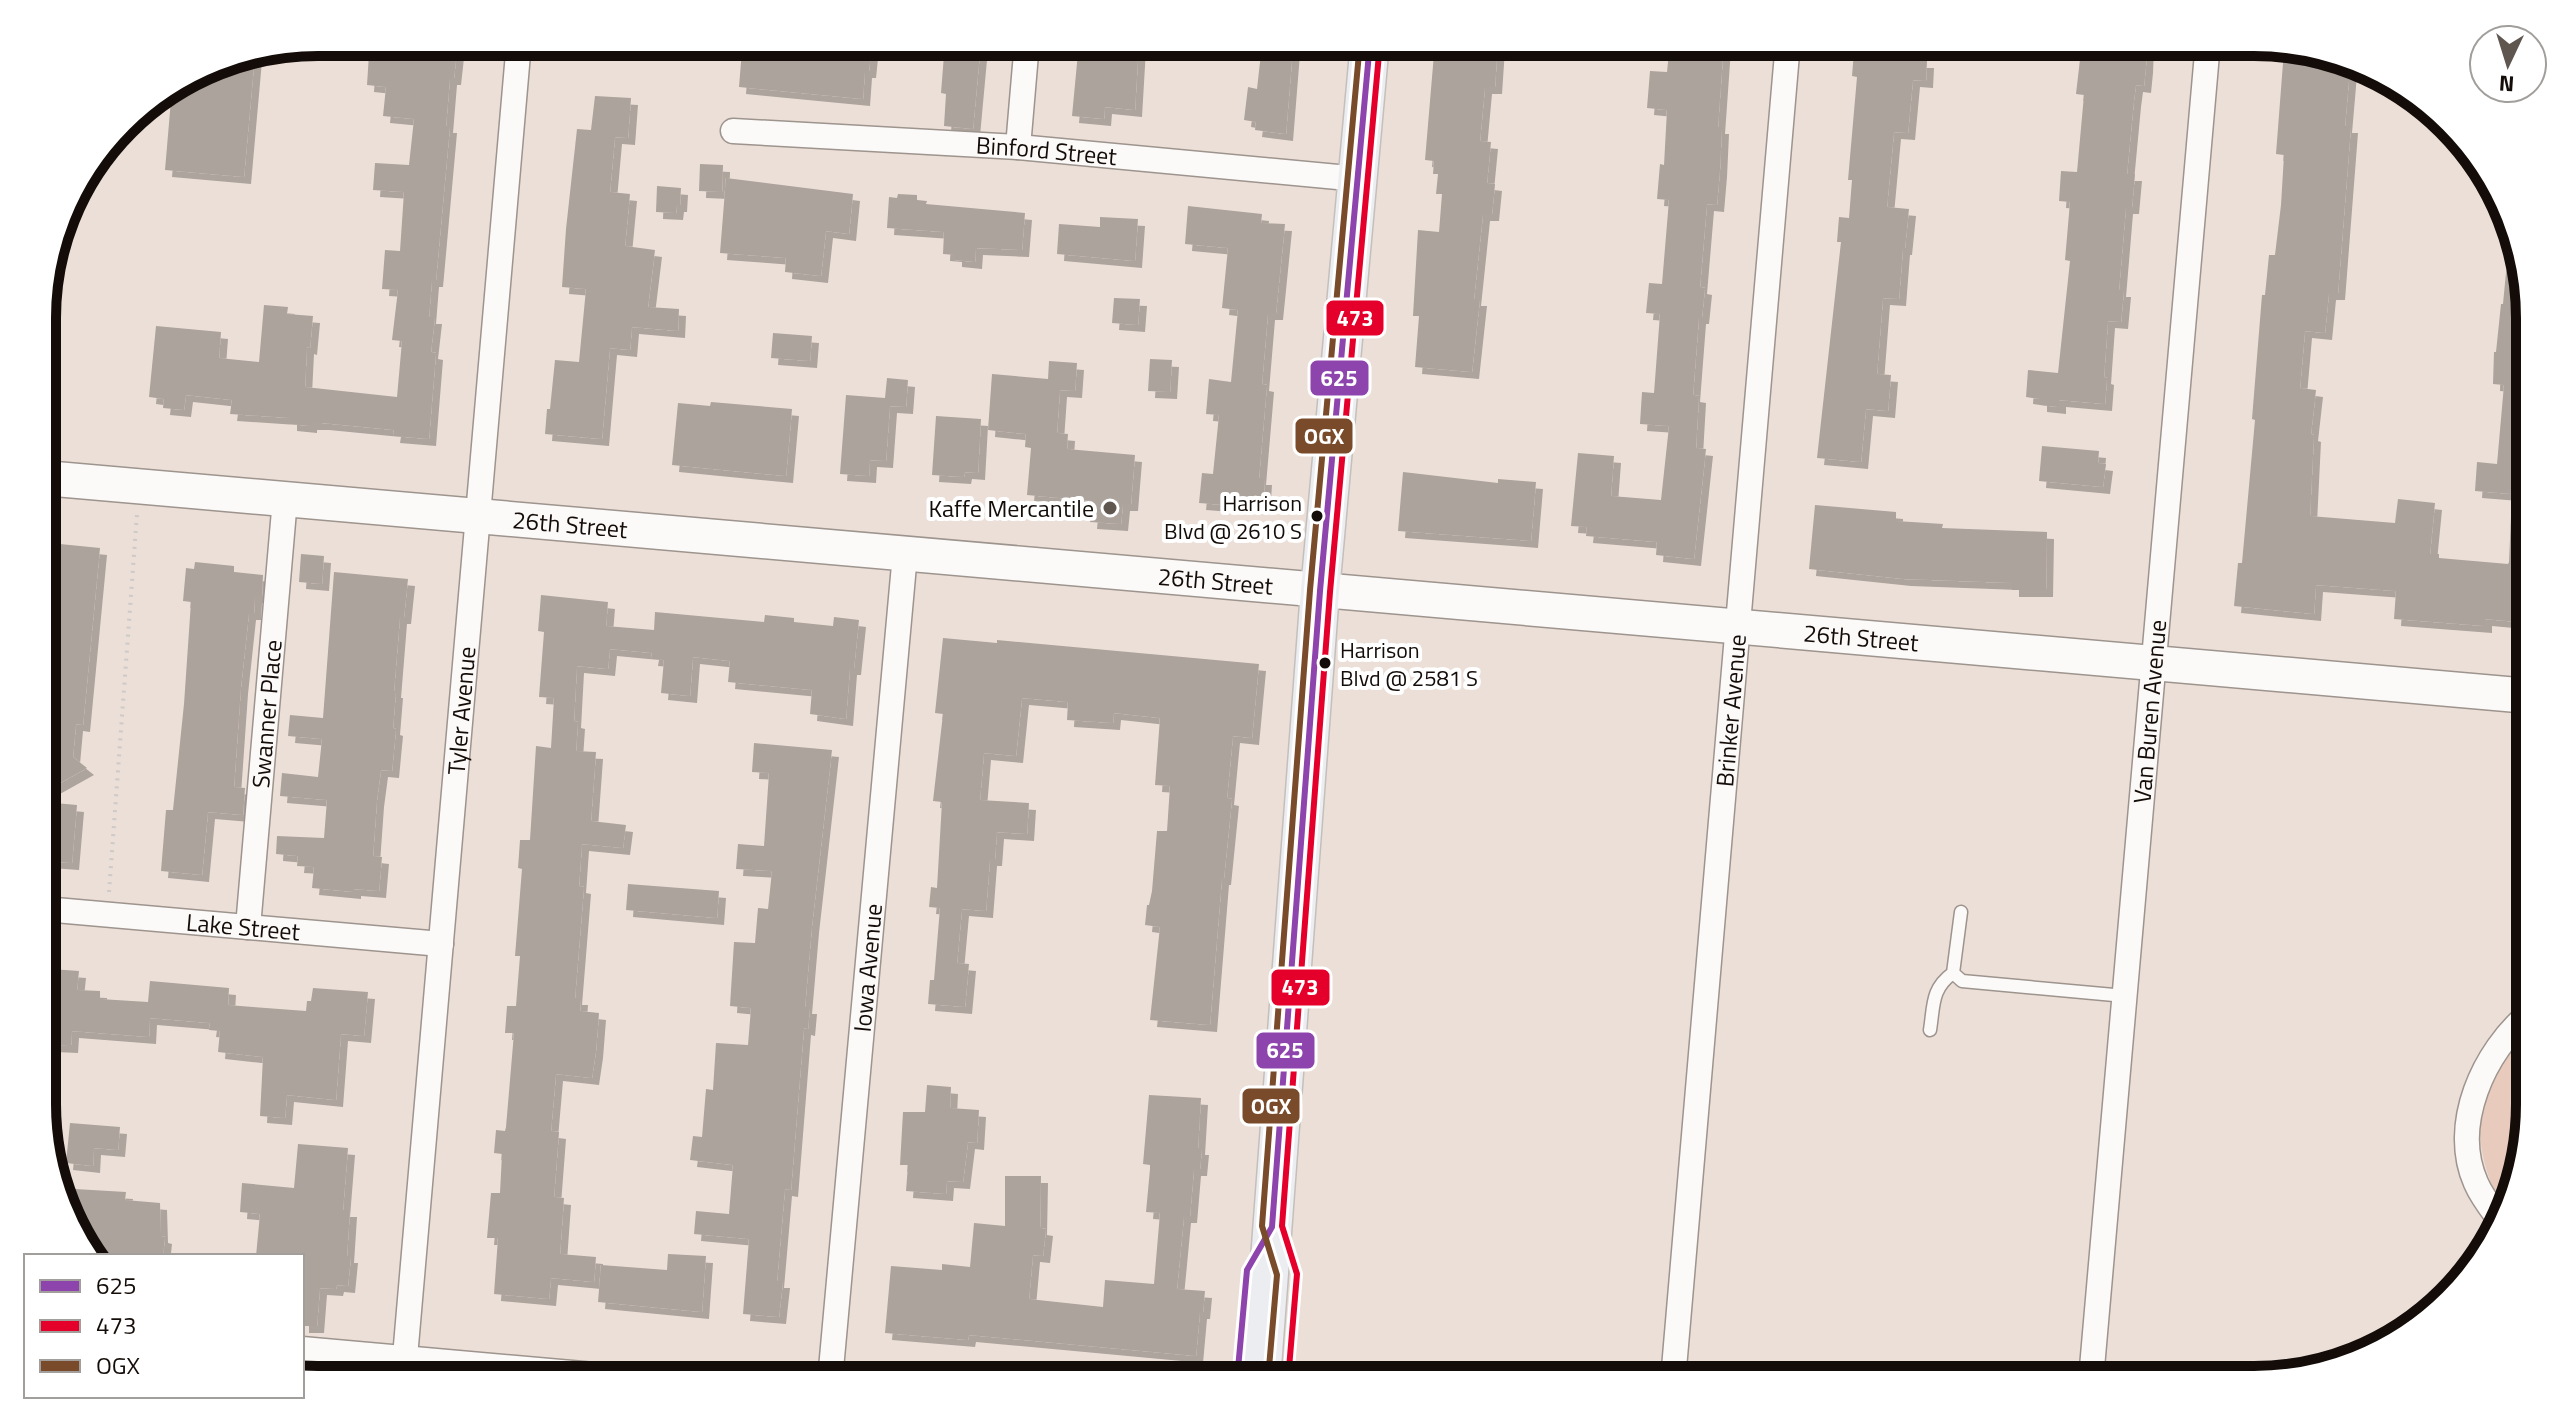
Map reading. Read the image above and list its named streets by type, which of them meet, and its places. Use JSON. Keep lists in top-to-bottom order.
{
  "streets": {
    "street": [
      "Binford Street",
      "26th Street",
      "Tyler Avenue",
      "Brinker Avenue",
      "Van Buren Avenue",
      "Swanner Place",
      "Lake Street",
      "Iowa Avenue"
    ]
  },
  "crossings": [
    ["26th Street", "Tyler Avenue"],
    ["26th Street", "Brinker Avenue"],
    ["26th Street", "Van Buren Avenue"],
    ["26th Street", "Swanner Place"],
    ["26th Street", "Iowa Avenue"],
    ["Tyler Avenue", "Lake Street"],
    ["Swanner Place", "Lake Street"]
  ],
  "places": ["Kaffe Mercantile", "Harrison Blvd @ 2610 S", "Harrison Blvd @ 2581 S"],
  "lines": ["transit line 473", "transit line 625", "transit line OGX"],
  "legend": ["625", "473", "OGX"],
  "north": "bottom"
}
